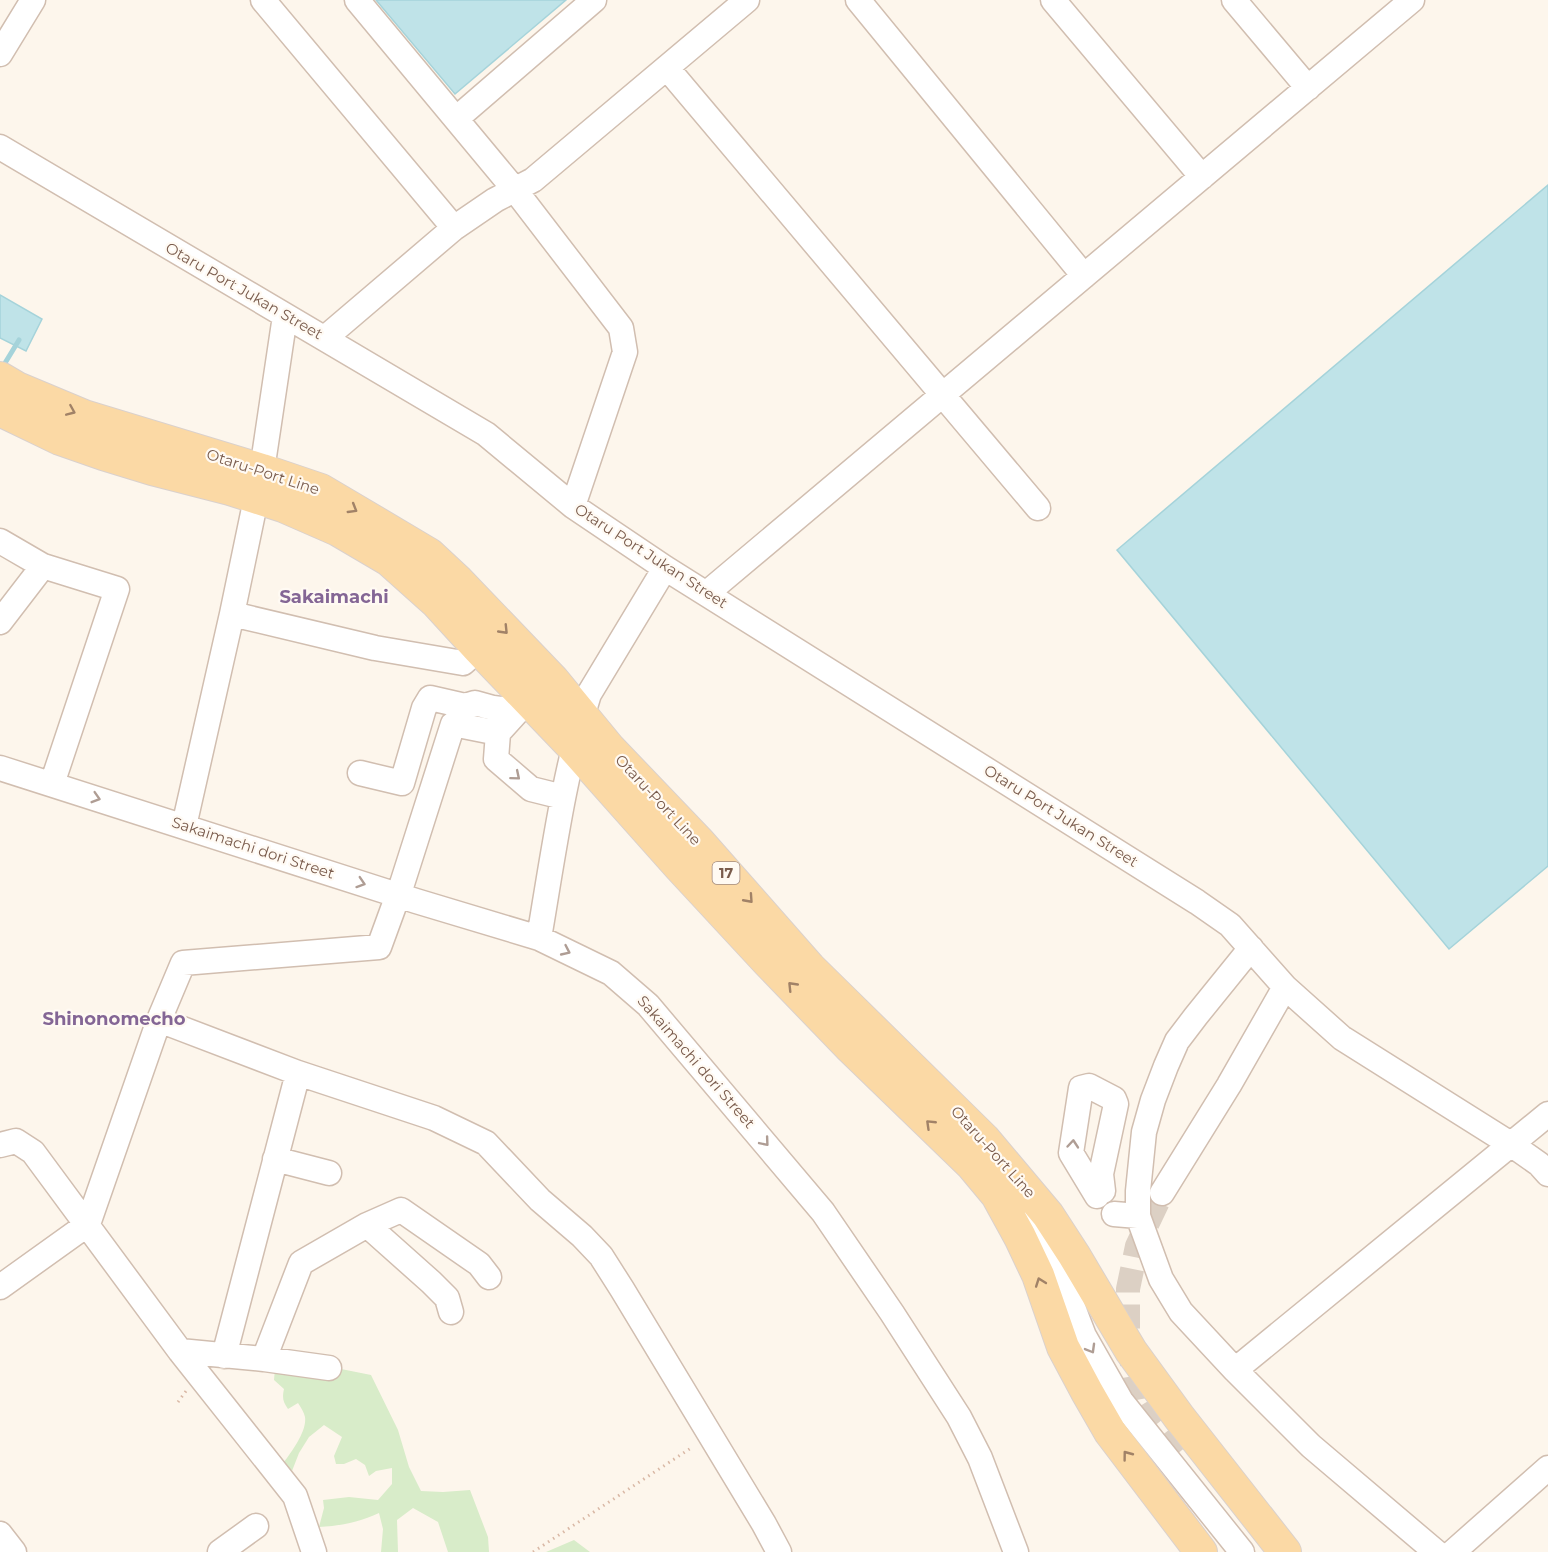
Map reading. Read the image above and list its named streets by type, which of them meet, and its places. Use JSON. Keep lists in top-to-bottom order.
{
  "streets": {
    "main road": ["Otaru-Port Line", "17"],
    "street": ["Otaru Port Jukan Street", "Sakaimachi dori Street"]
  },
  "districts": ["Sakaimachi", "Shinonomecho"]
}
